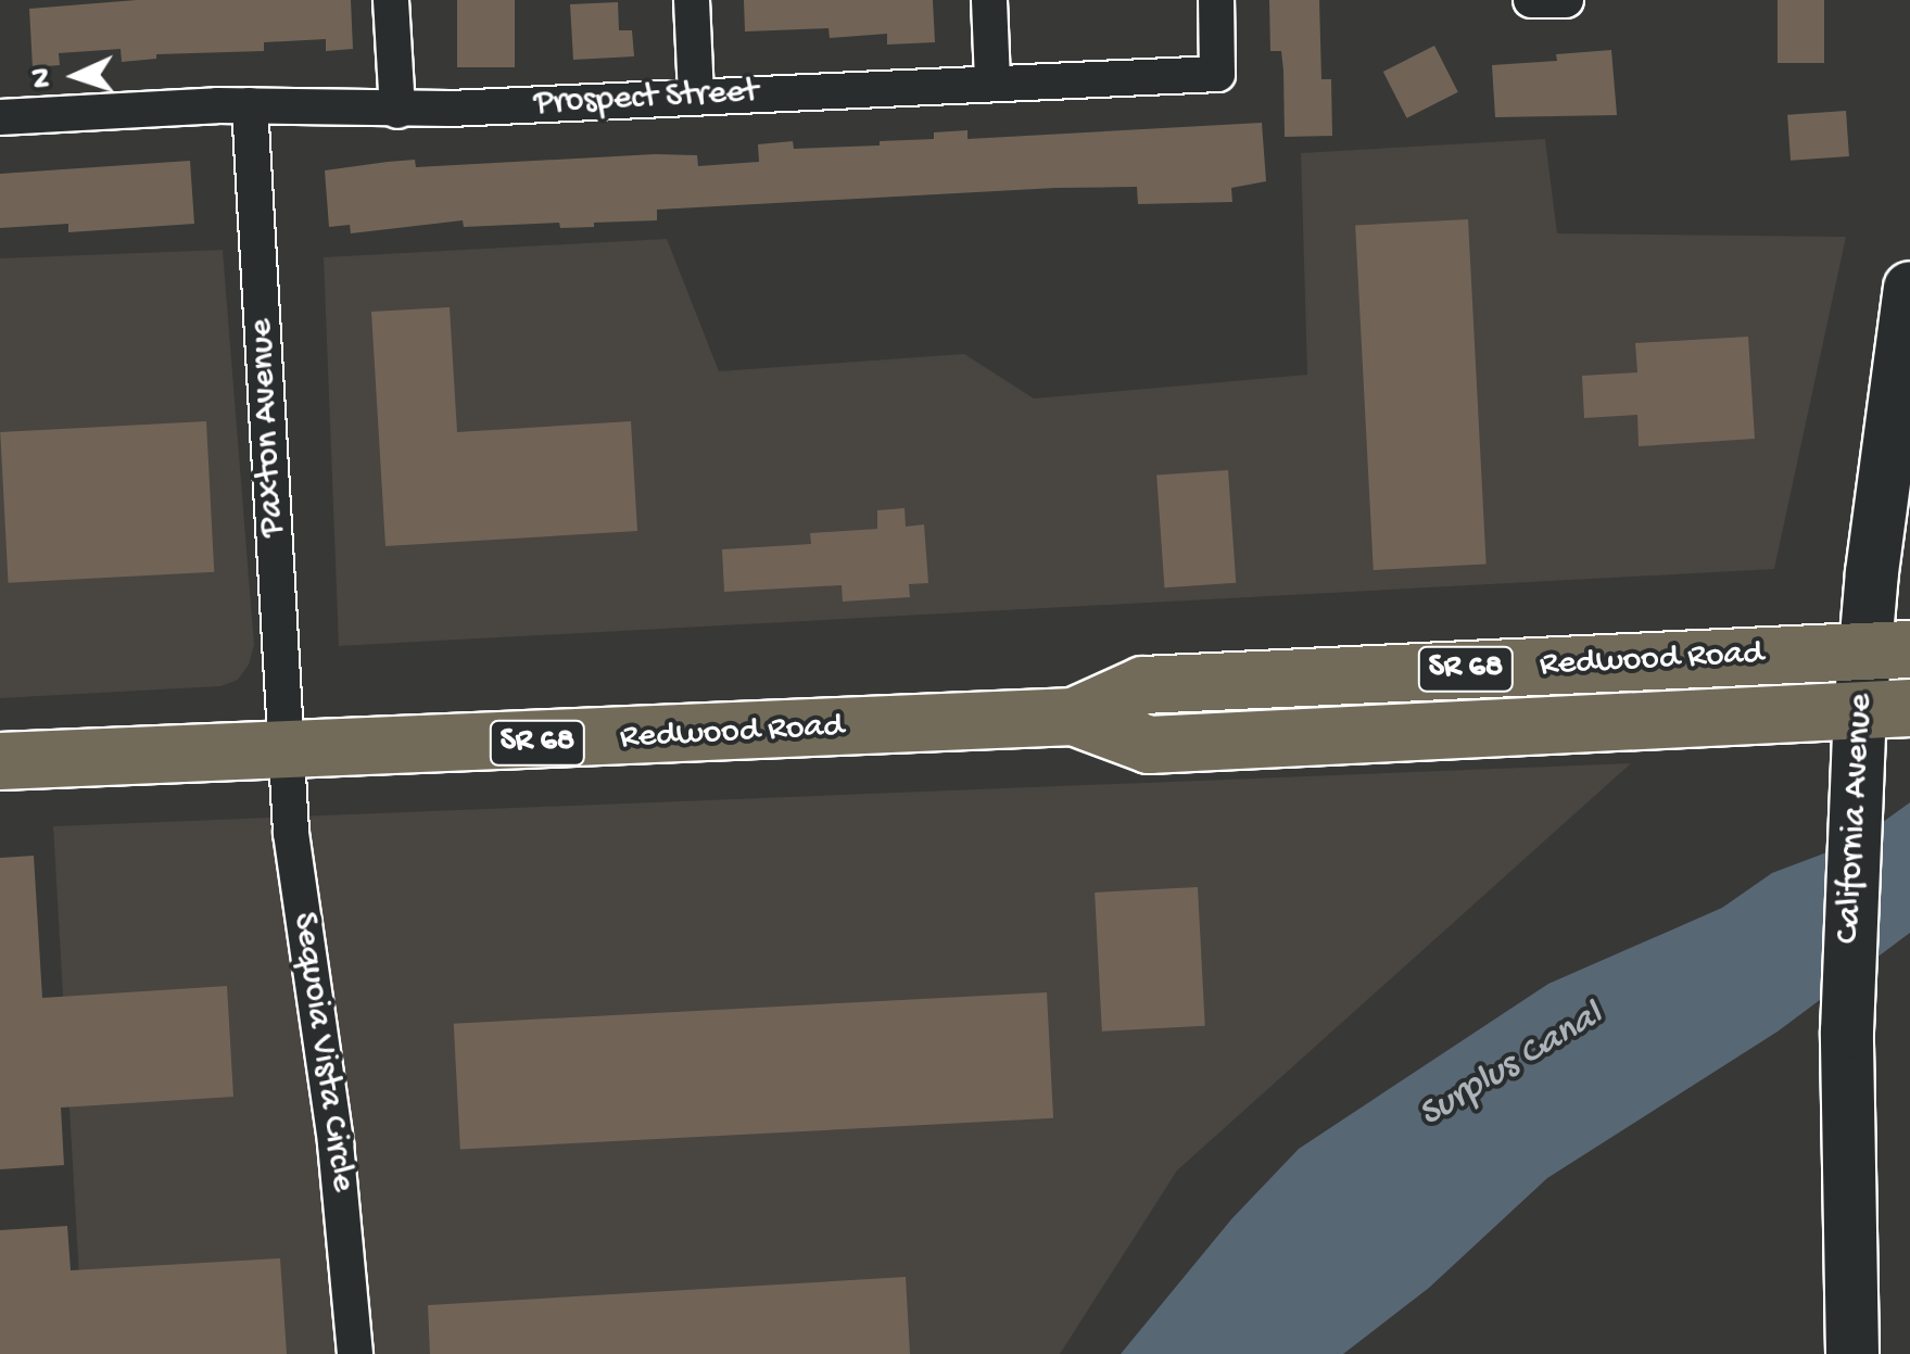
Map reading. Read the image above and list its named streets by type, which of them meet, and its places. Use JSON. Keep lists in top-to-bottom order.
{
  "streets": {
    "main road": ["Redwood Road", "SR 68", "California Avenue"],
    "street": ["Prospect Street", "Paxton Avenue", "Sequoia Vista Circle"]
  },
  "crossings": [
    ["Prospect Street", "Paxton Avenue"],
    ["Paxton Avenue", "Redwood Road"],
    ["Paxton Avenue", "Sequoia Vista Circle"],
    ["Redwood Road", "California Avenue"],
    ["Redwood Road", "Sequoia Vista Circle"]
  ],
  "water": ["Surplus Canal"],
  "north": "left"
}
